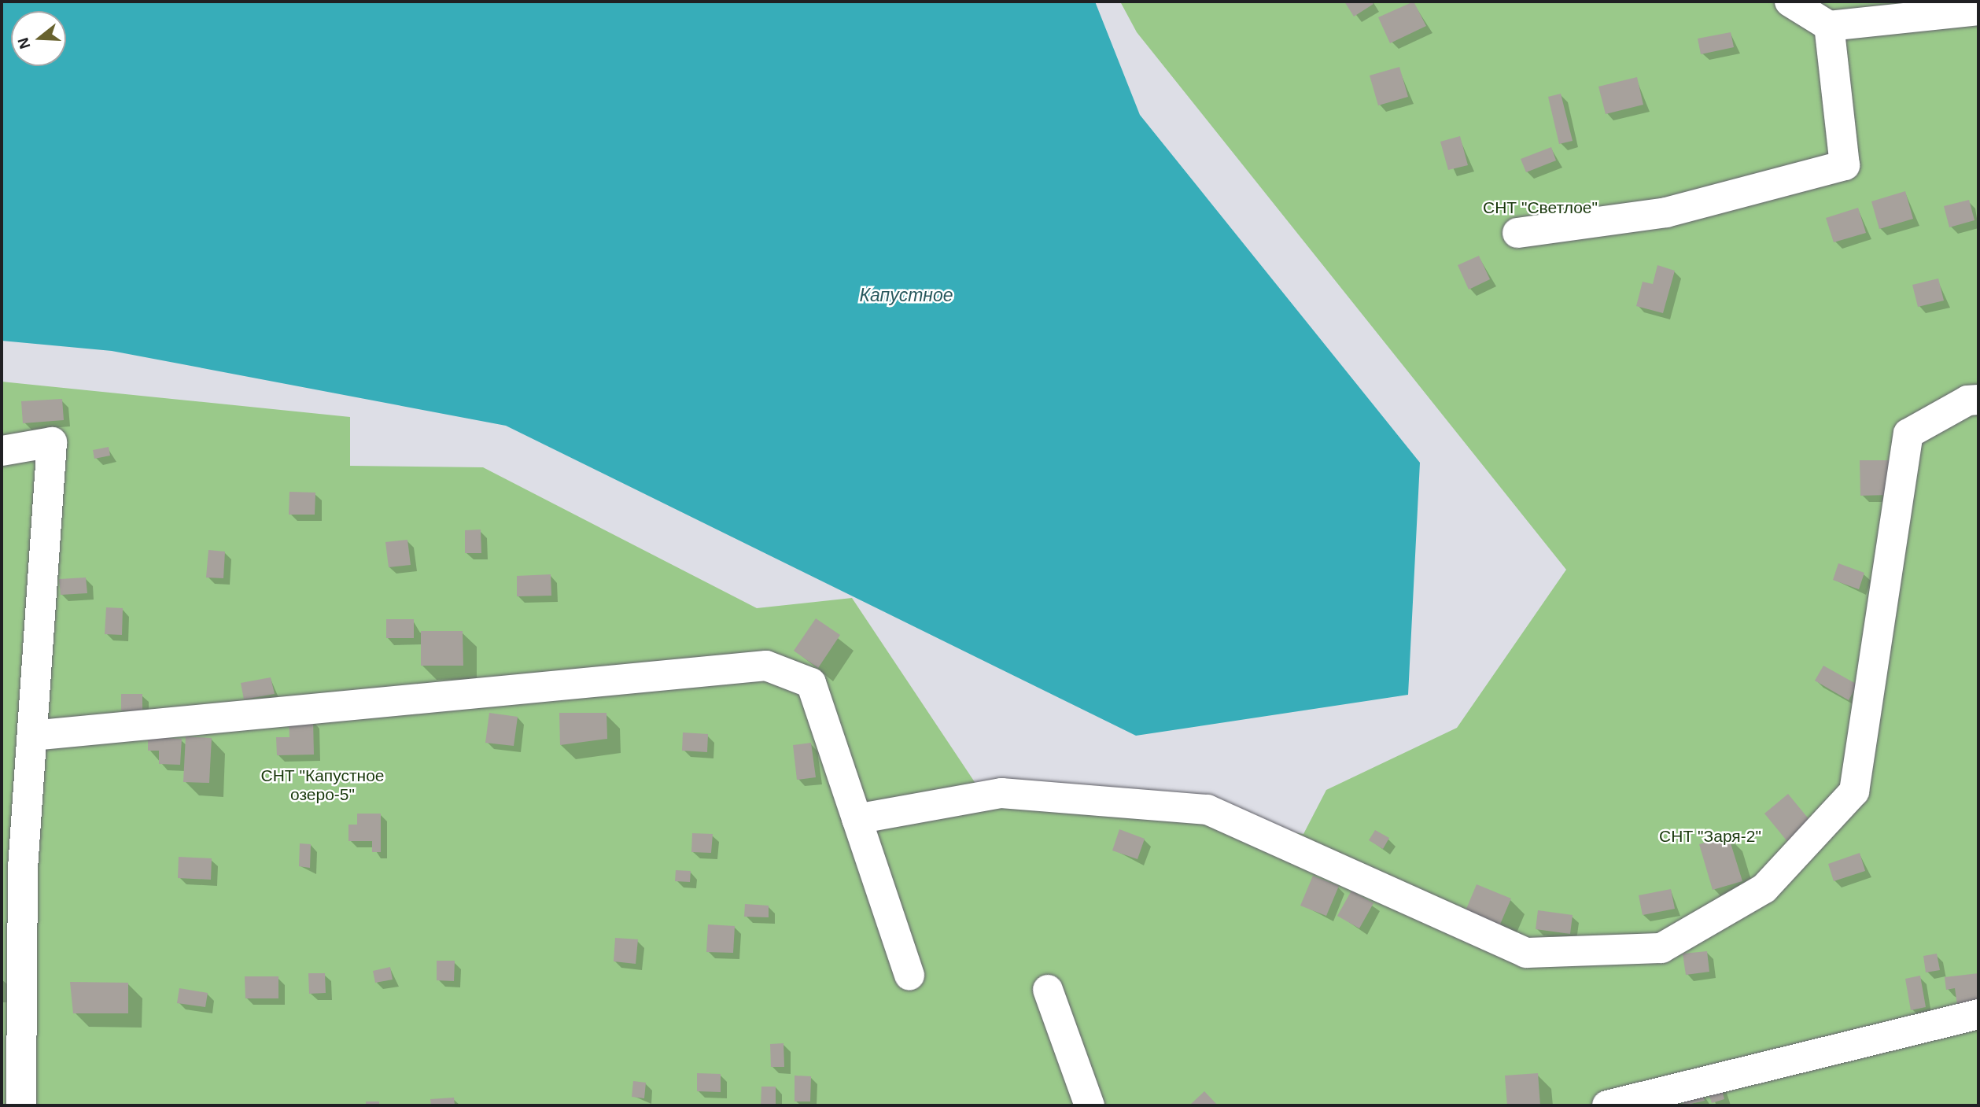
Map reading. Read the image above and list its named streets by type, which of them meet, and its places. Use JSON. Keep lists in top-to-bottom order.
{
  "water": ["Капустное"],
  "parks": ["СНТ \"Светлое\"", "СНТ \"Капустное озеро-5\"", "СНТ \"Заря-2\""],
  "north": "left"
}
